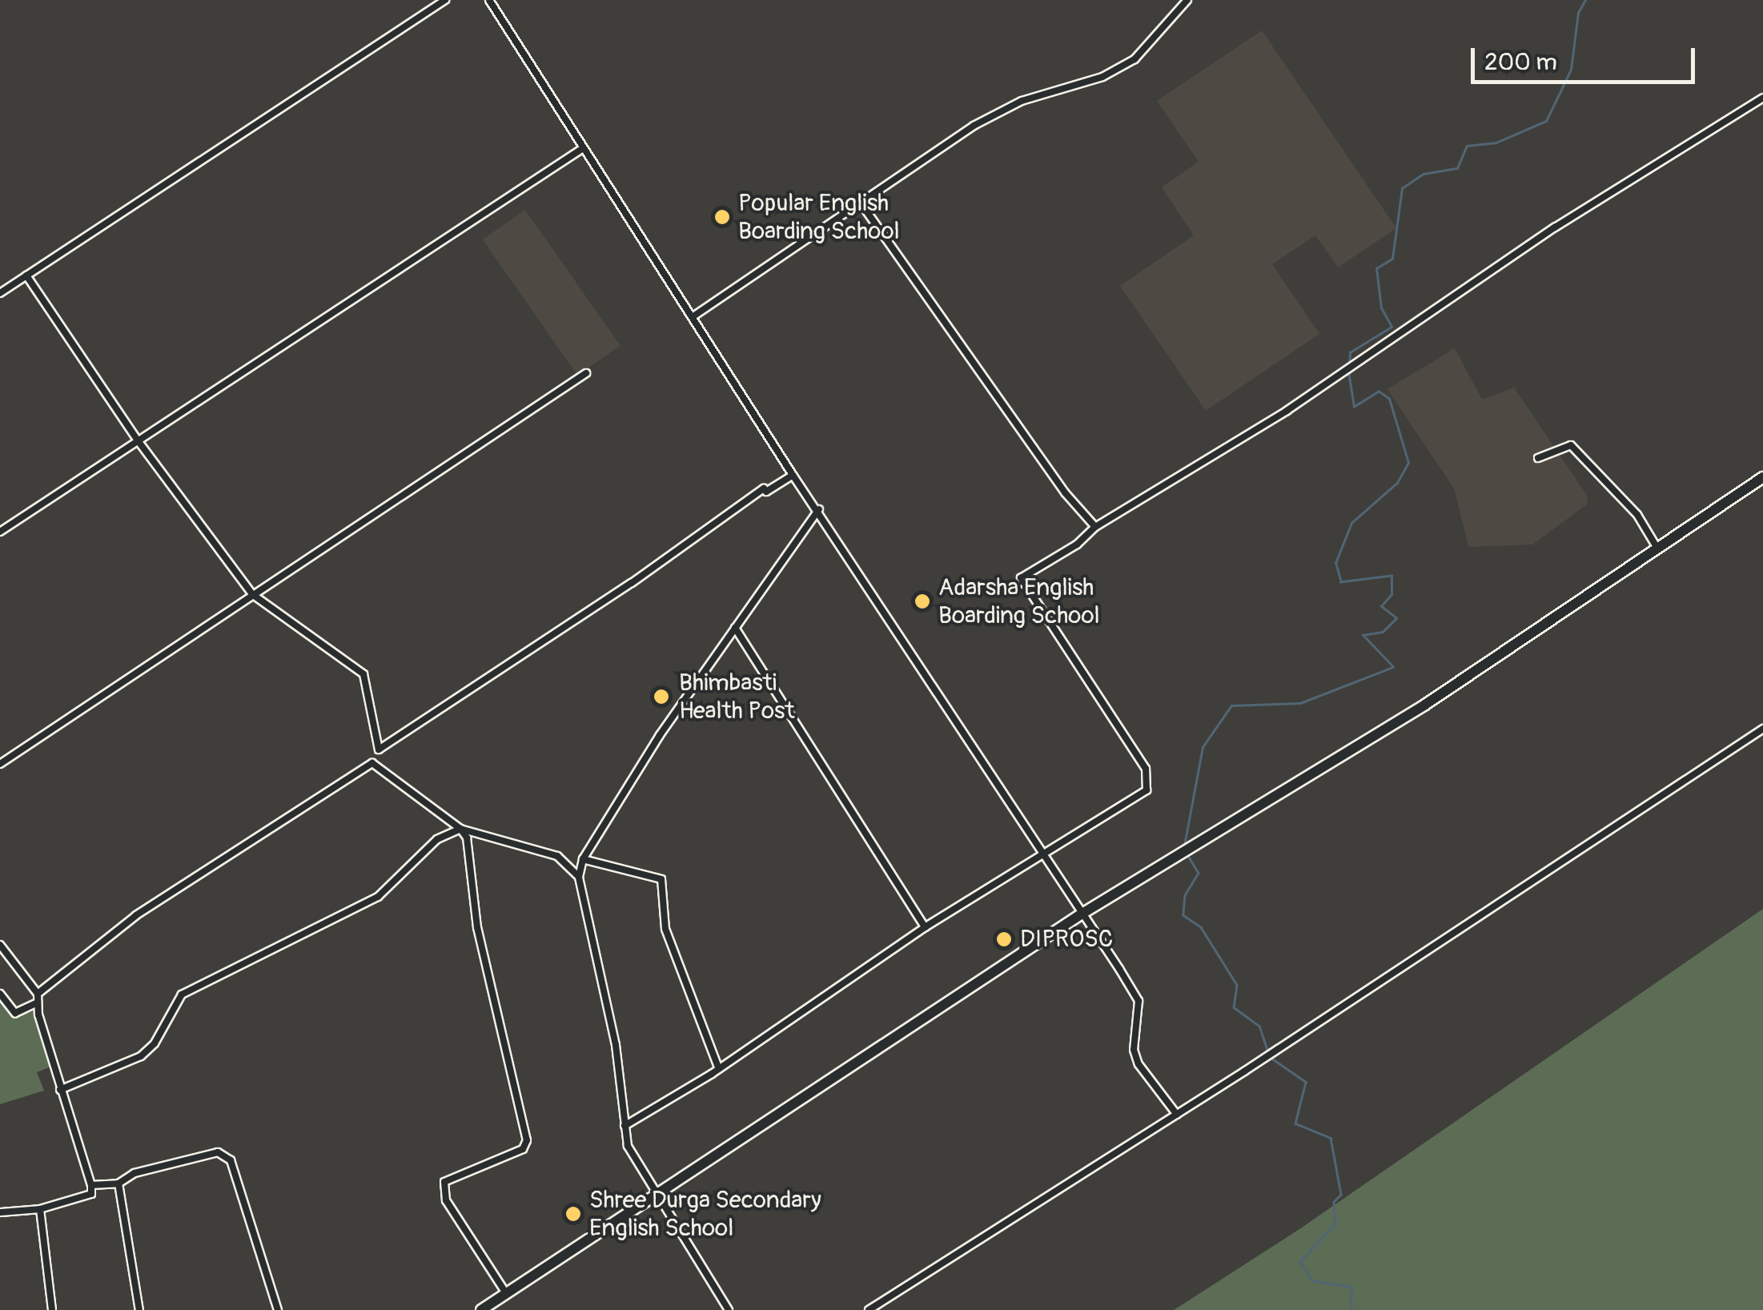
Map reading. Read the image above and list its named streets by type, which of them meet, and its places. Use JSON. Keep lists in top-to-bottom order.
{
  "places": [
    "Popular English Boarding School",
    "Adarsha English Boarding School",
    "Bhimbasti Health Post",
    "DIPROSC",
    "Shree Durga Secondary English School"
  ],
  "scale_bar": "200 m"
}
